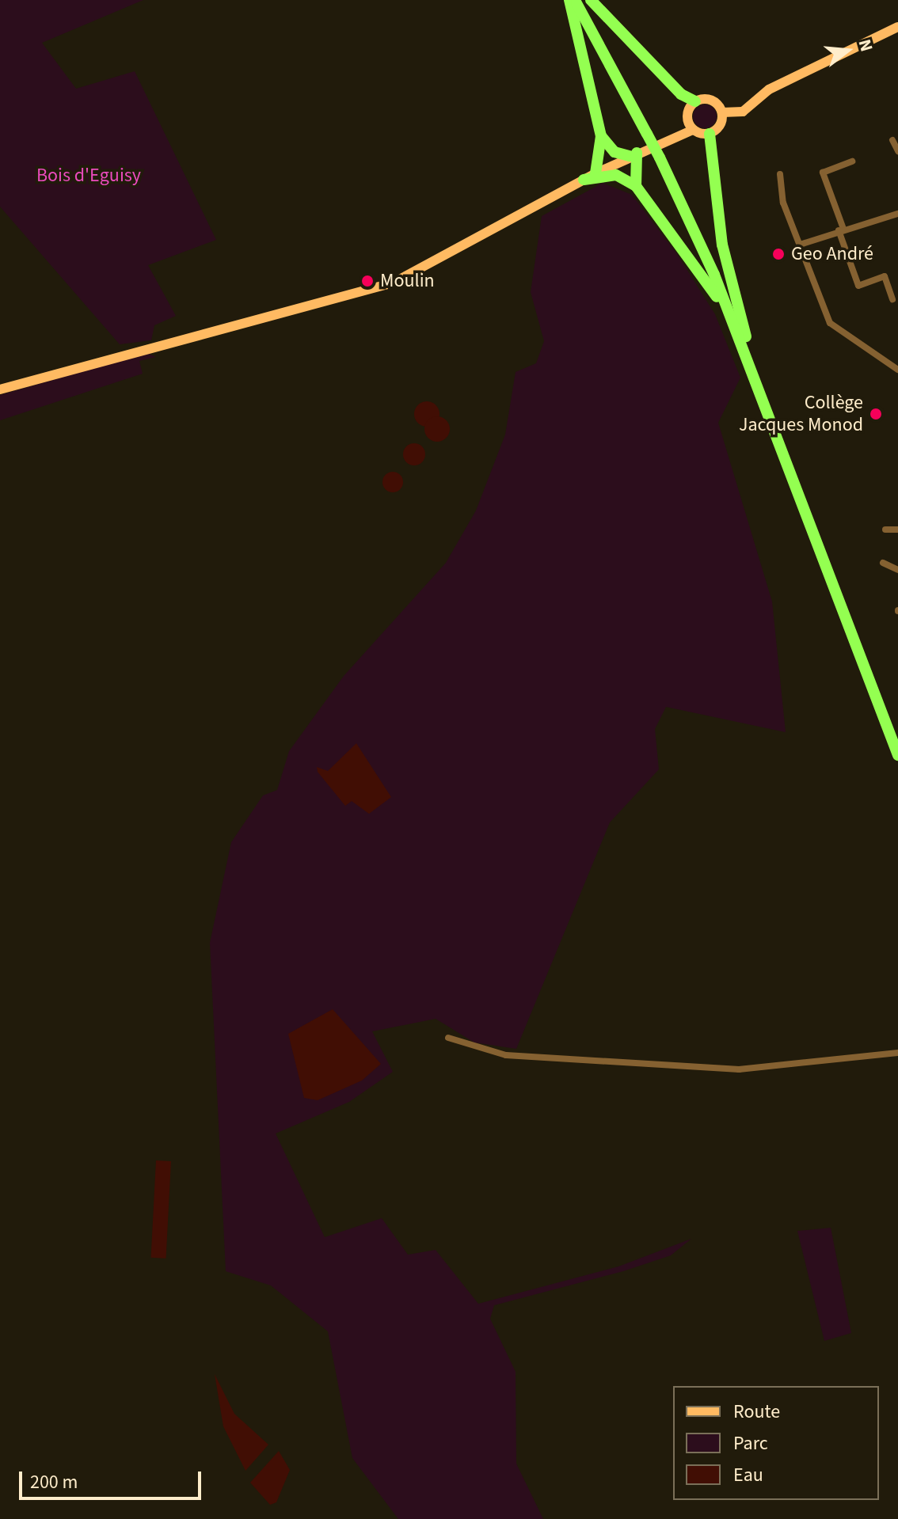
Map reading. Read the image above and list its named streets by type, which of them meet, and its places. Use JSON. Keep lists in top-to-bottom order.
{
  "parks": ["Bois d'Eguisy"],
  "places": ["Geo André", "Moulin", "Collège Jacques Monod"],
  "legend": ["Route", "Parc", "Eau"],
  "scale_bar": "200 m",
  "north": "right"
}
